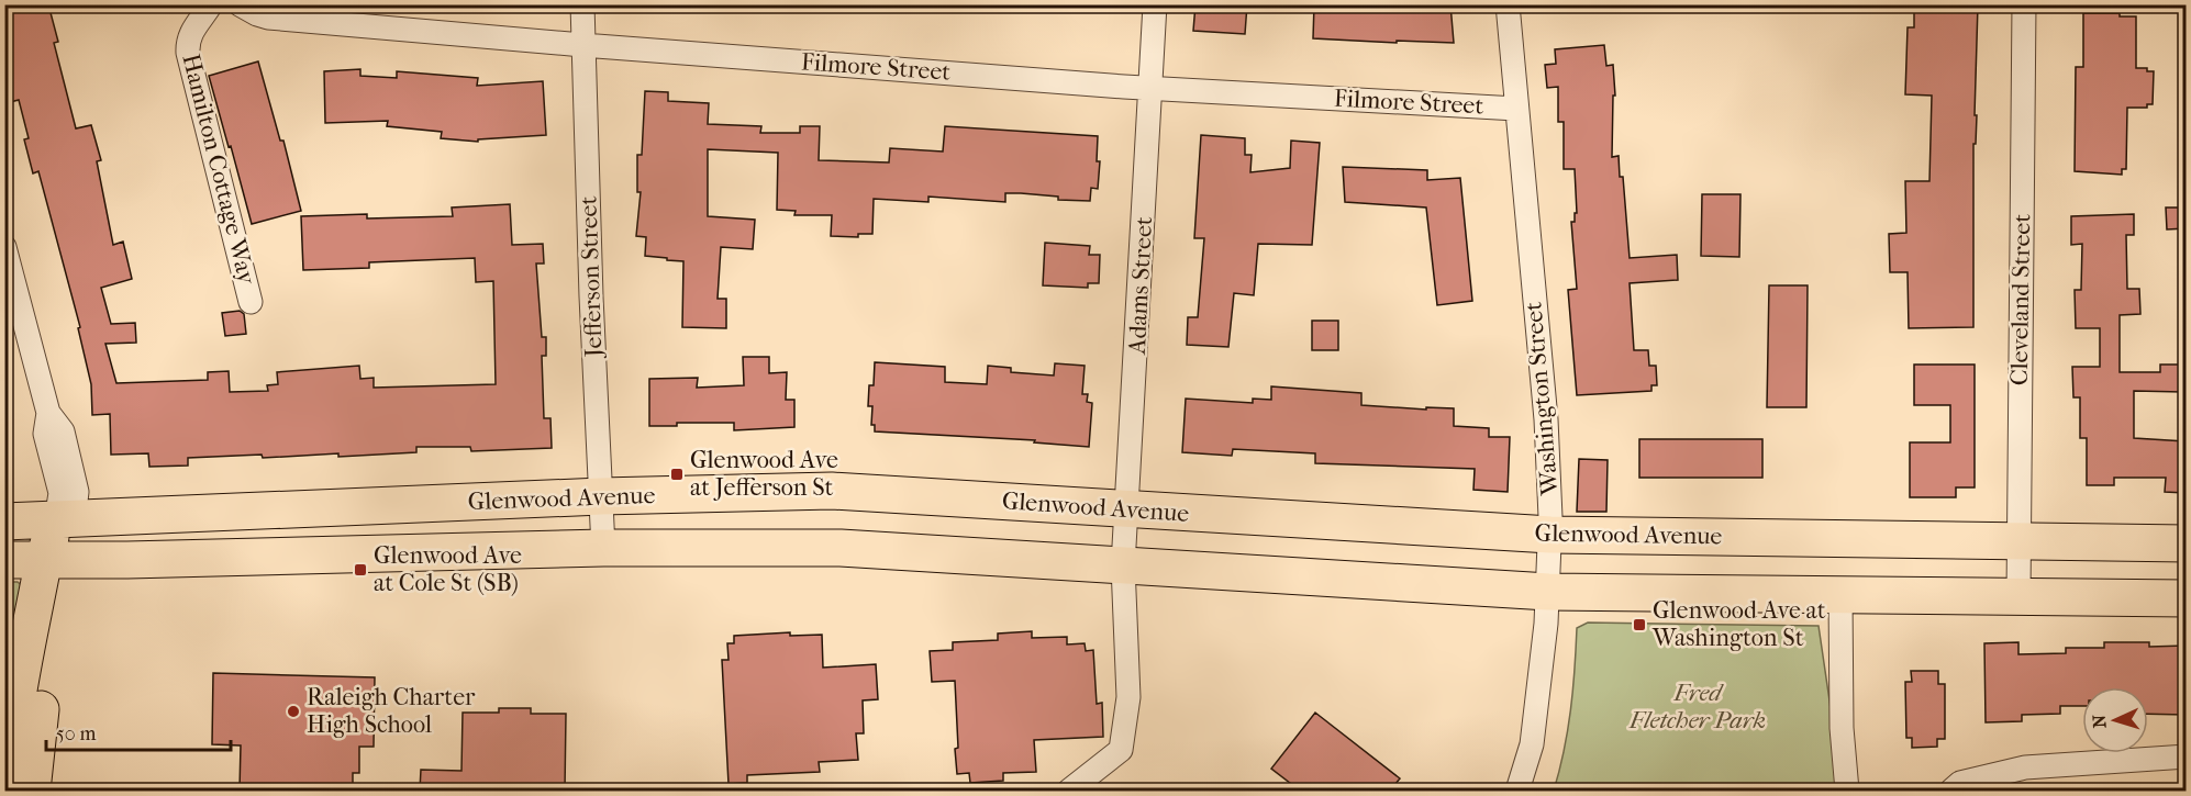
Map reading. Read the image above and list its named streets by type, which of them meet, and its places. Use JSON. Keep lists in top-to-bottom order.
{
  "streets": {
    "main road": ["Glenwood Avenue"],
    "street": [
      "Filmore Street",
      "Hamilton Cottage Way",
      "Jefferson Street",
      "Adams Street",
      "Cleveland Street",
      "Washington Street"
    ]
  },
  "crossings": [
    ["Filmore Street", "Jefferson Street"],
    ["Filmore Street", "Adams Street"],
    ["Filmore Street", "Washington Street"],
    ["Jefferson Street", "Glenwood Avenue"],
    ["Adams Street", "Glenwood Avenue"],
    ["Cleveland Street", "Glenwood Avenue"],
    ["Washington Street", "Glenwood Avenue"]
  ],
  "parks": ["Fred Fletcher Park"],
  "places": {
    "transit": ["Glenwood Ave at Jefferson St", "Glenwood Ave at Cole St (SB)", "Glenwood Ave at Washington St"],
    "other": ["Raleigh Charter High School"]
  },
  "scale_bar": "50 m",
  "north": "left"
}
